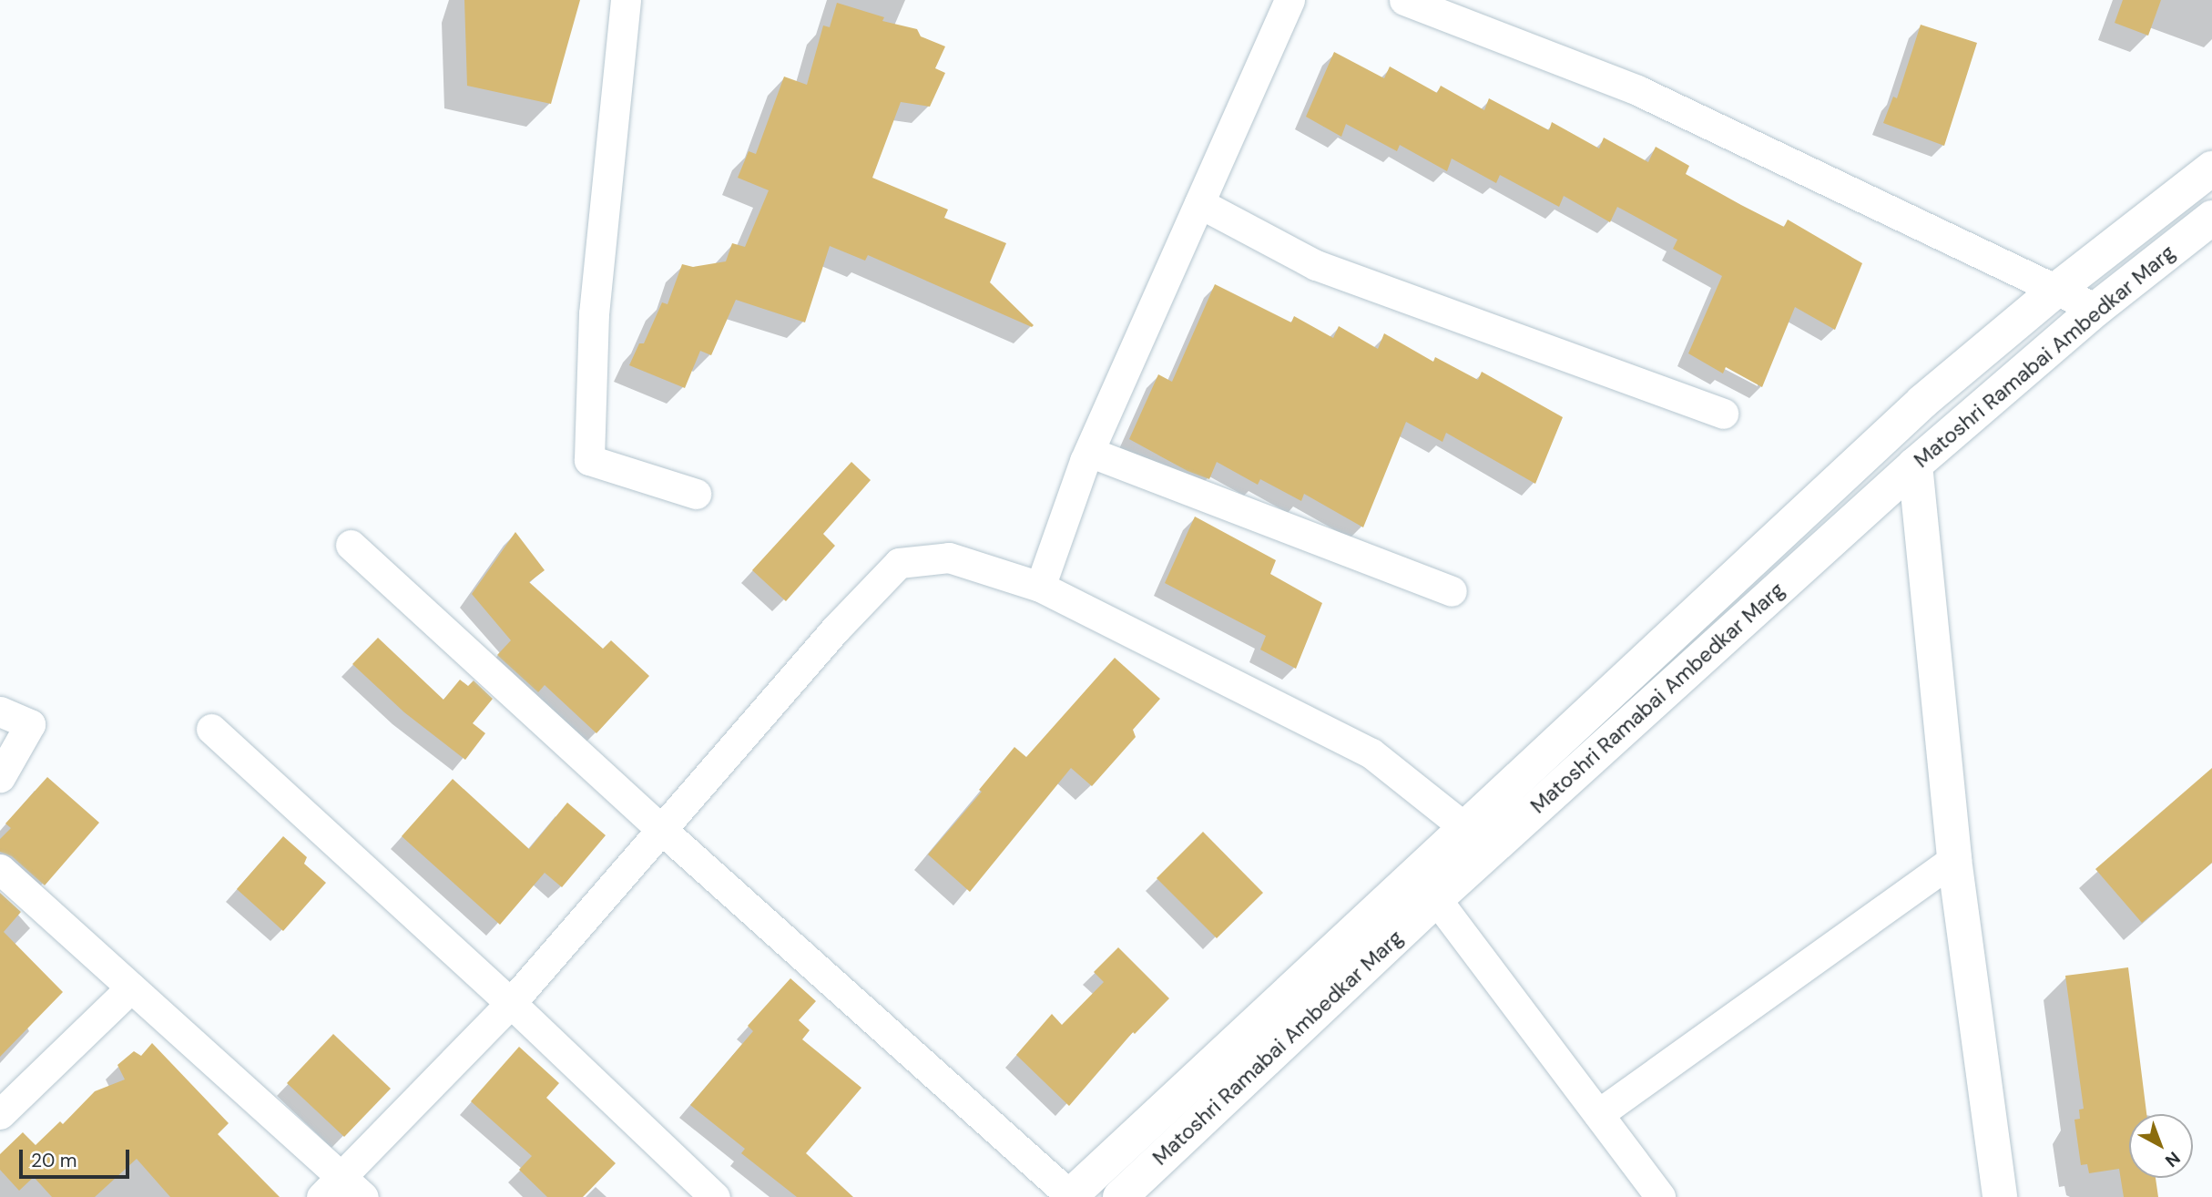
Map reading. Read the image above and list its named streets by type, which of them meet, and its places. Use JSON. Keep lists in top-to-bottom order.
{
  "streets": {
    "street": ["Matoshri Ramabai Ambedkar Marg"]
  },
  "scale_bar": "20 m",
  "north": "bottom right"
}
